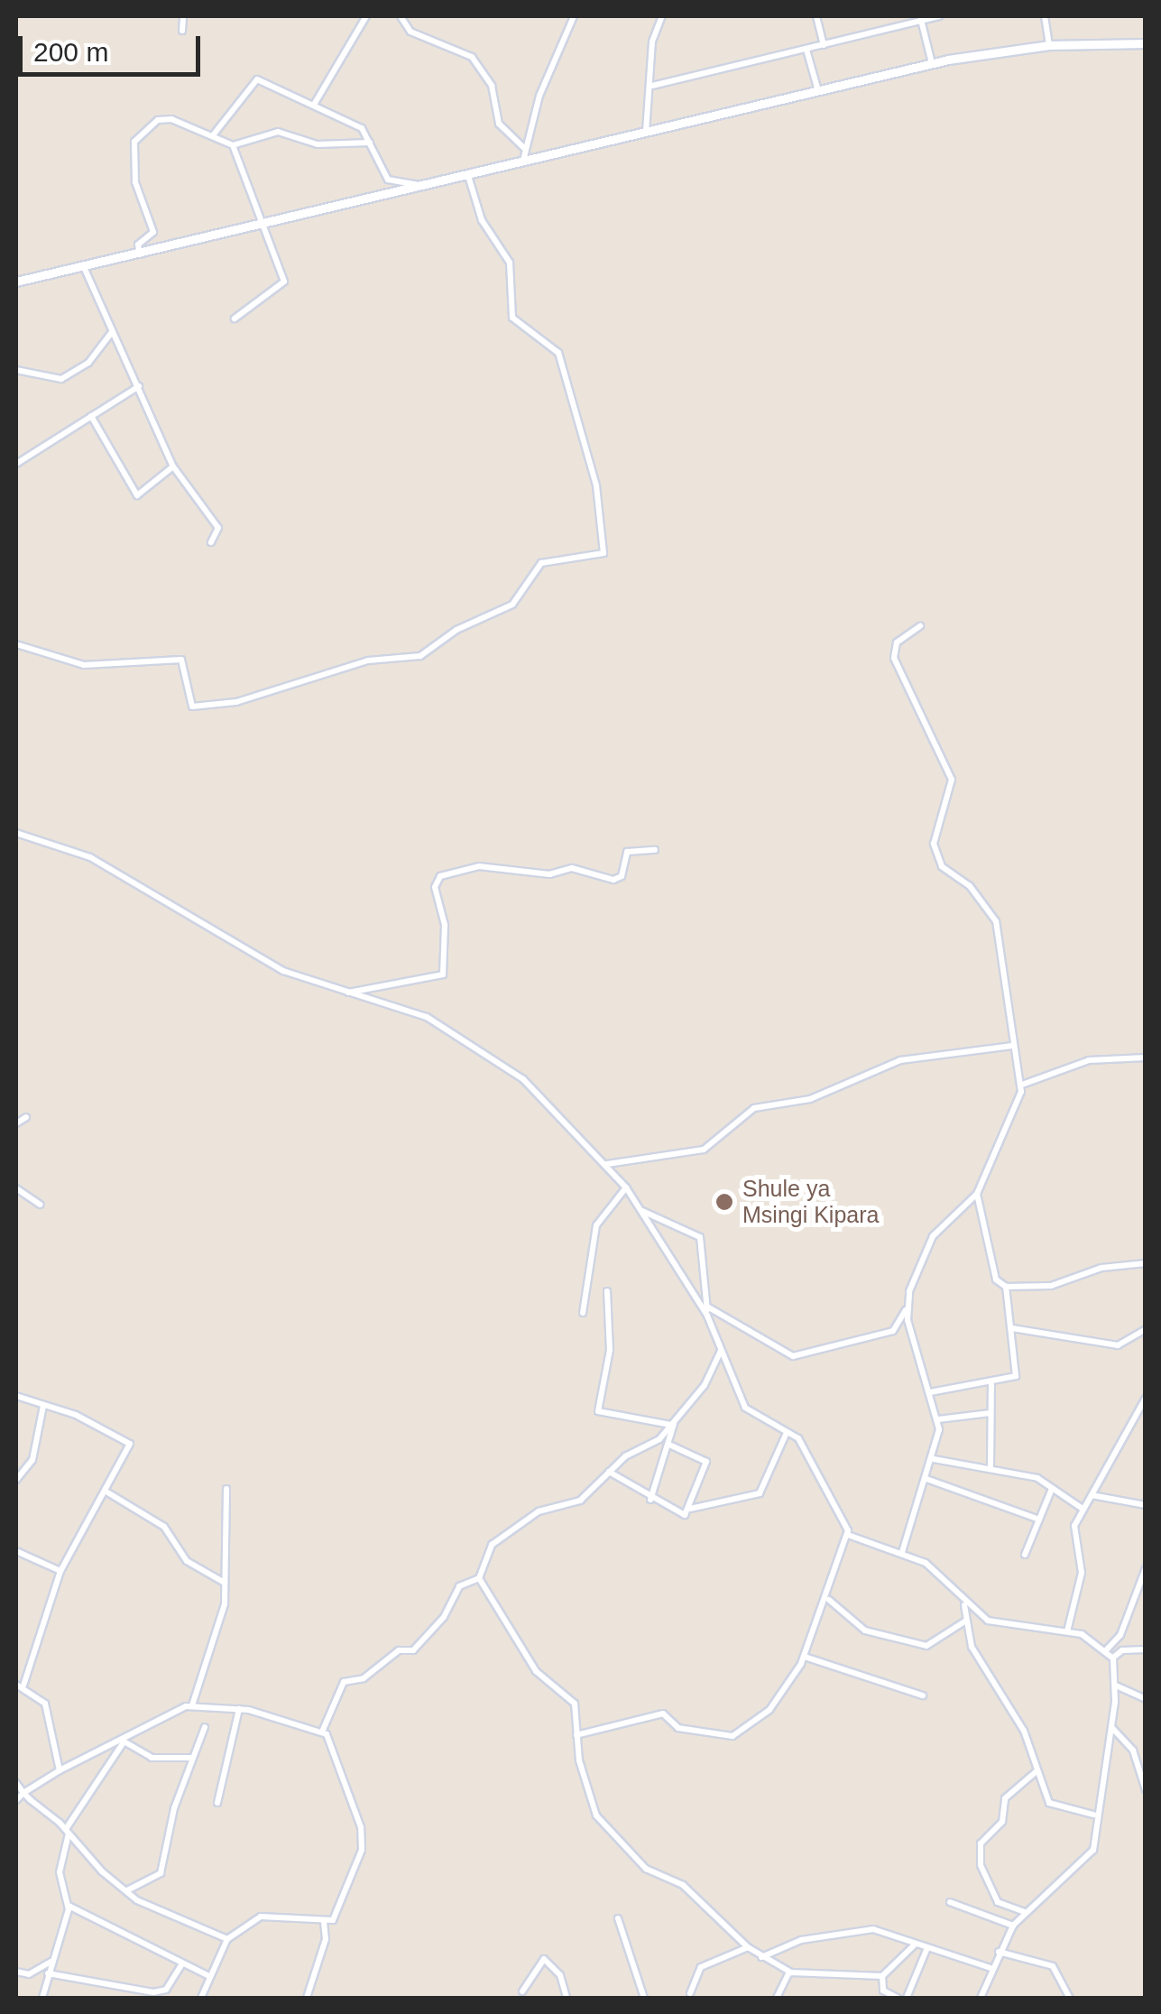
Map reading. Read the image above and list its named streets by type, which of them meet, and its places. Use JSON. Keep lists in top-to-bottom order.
{
  "places": ["Shule ya Msingi Kipara"],
  "scale_bar": "200 m"
}
